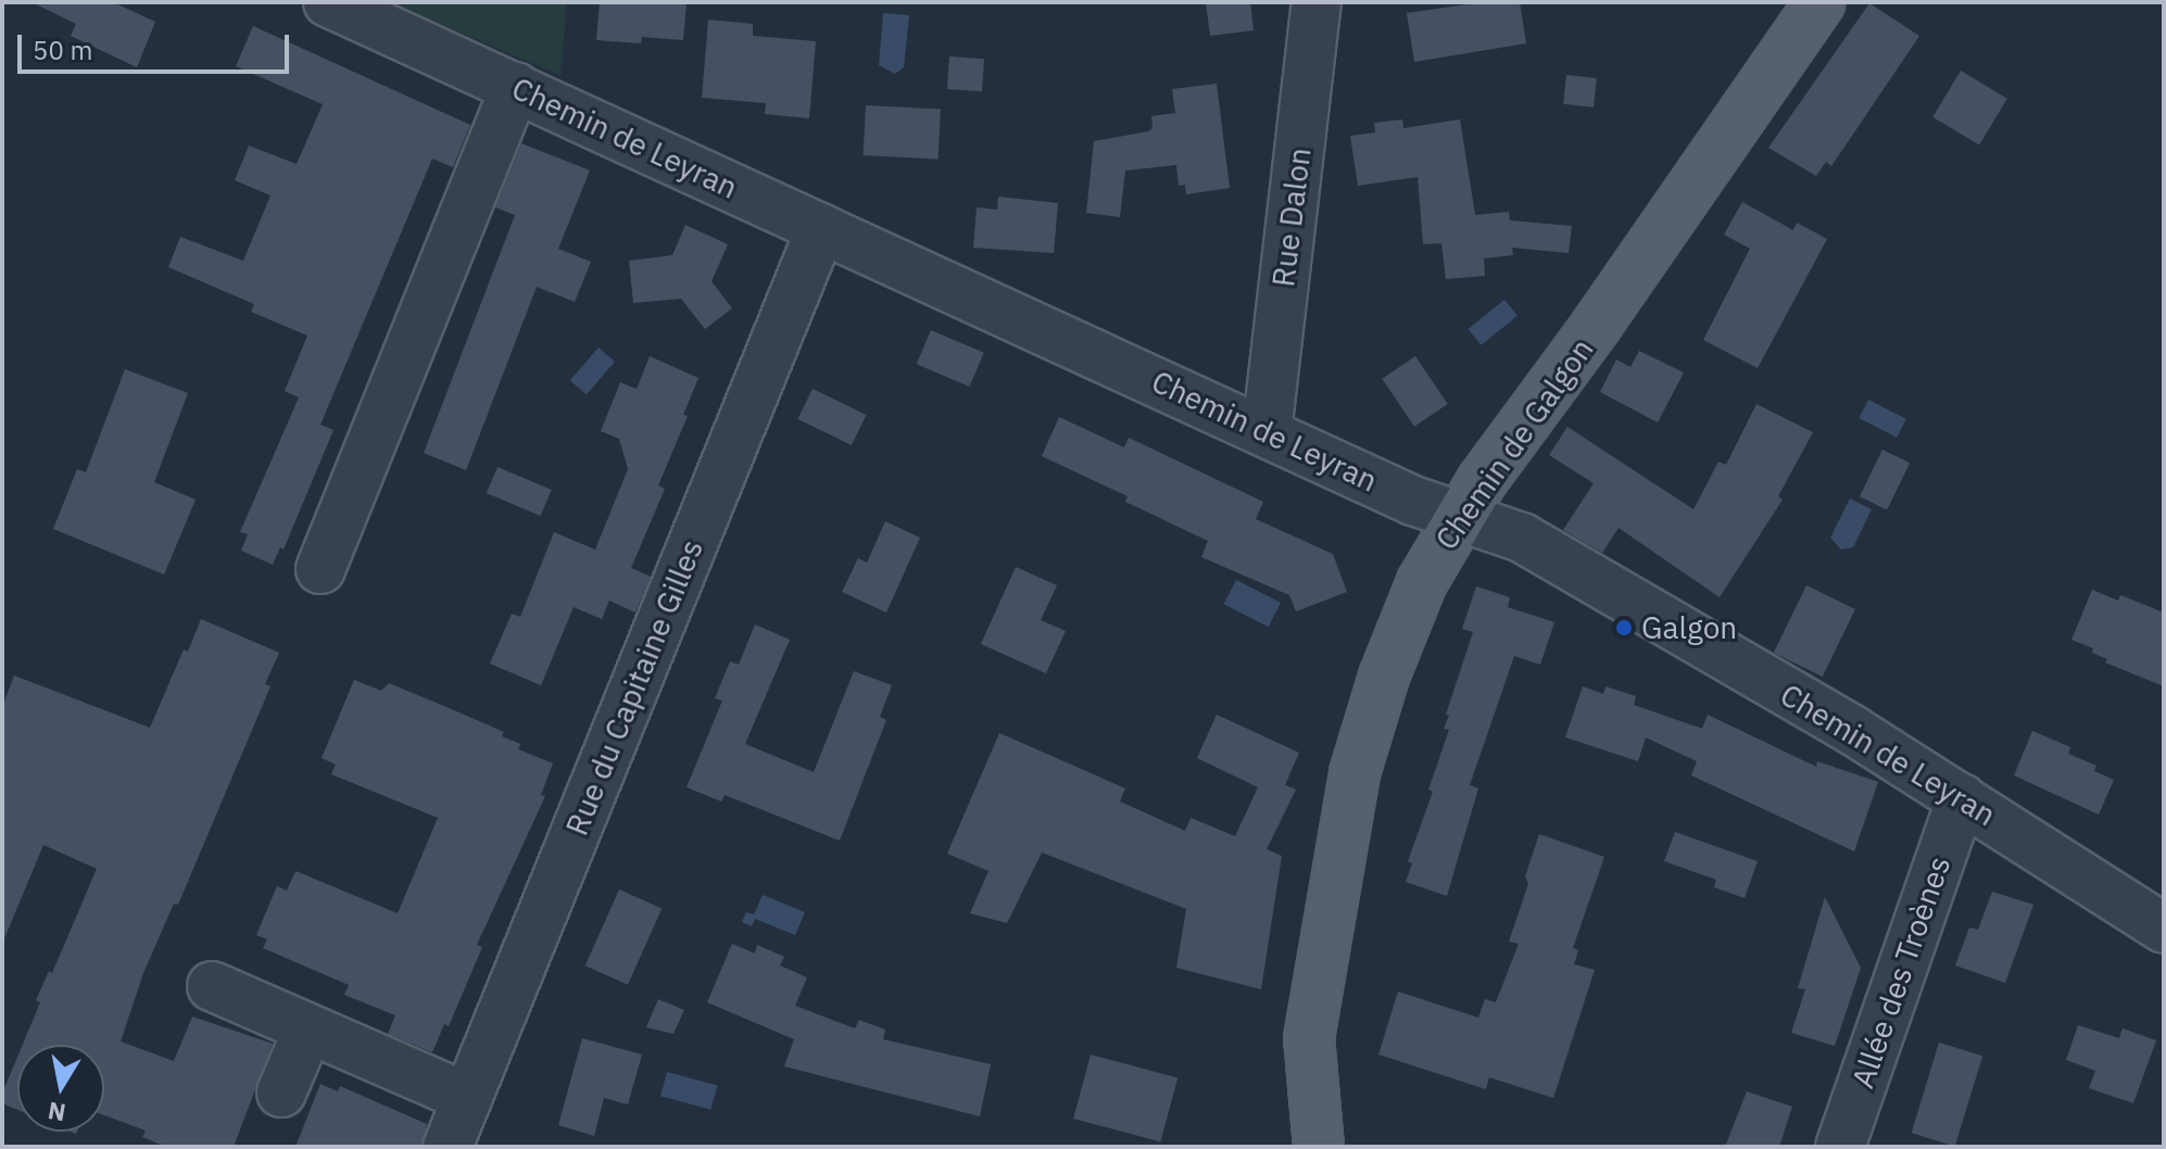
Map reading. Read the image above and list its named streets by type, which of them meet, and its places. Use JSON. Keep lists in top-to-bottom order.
{
  "streets": {
    "main road": ["Chemin de Galgon"],
    "street": [
      "Chemin de Leyran",
      "Rue Dalon",
      "Rue du Capitaine Gilles",
      "Allée des Troènes"
    ]
  },
  "crossings": [
    ["Chemin de Leyran", "Rue Dalon"],
    ["Chemin de Leyran", "Chemin de Galgon"],
    ["Chemin de Leyran", "Rue du Capitaine Gilles"],
    ["Chemin de Leyran", "Allée des Troènes"]
  ],
  "places": ["Galgon"],
  "scale_bar": "50 m",
  "north": "bottom"
}
